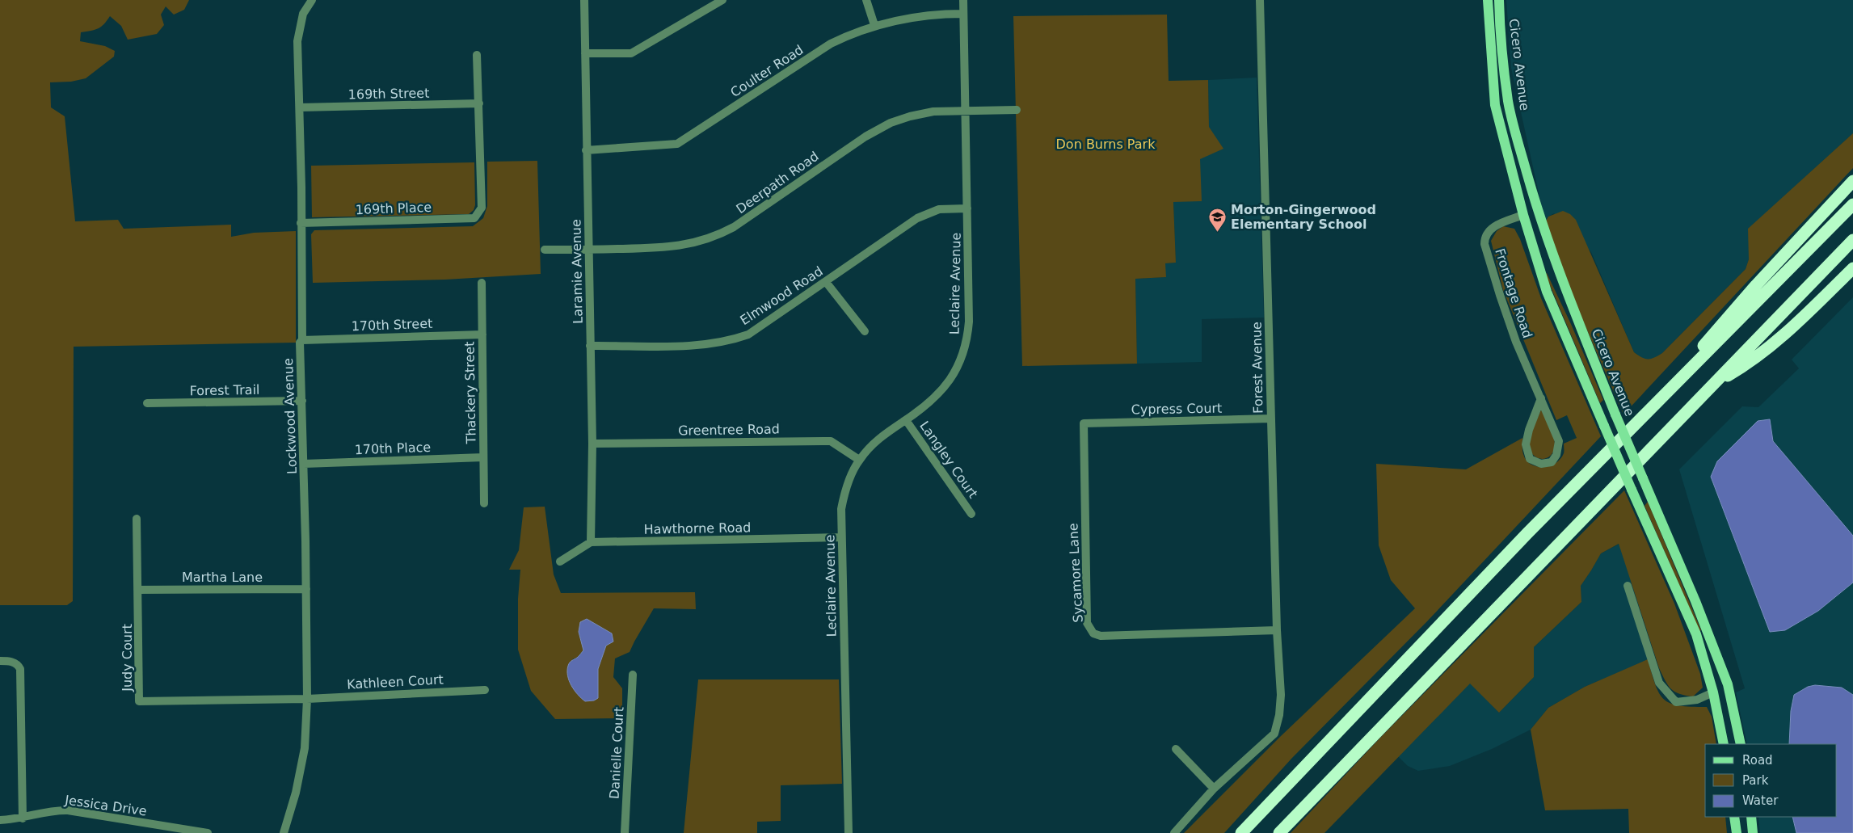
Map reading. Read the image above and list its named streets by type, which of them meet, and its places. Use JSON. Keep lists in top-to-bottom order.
{
  "streets": {
    "main road": ["Cicero Avenue"],
    "street": [
      "Coulter Road",
      "169th Street",
      "Deerpath Road",
      "169th Place",
      "Laramie Avenue",
      "Leclaire Avenue",
      "Frontage Road",
      "Elmwood Road",
      "170th Street",
      "Forest Avenue",
      "Forest Trail",
      "Thackery Street",
      "Cypress Court",
      "Lockwood Avenue",
      "Greentree Road",
      "170th Place",
      "Langley Court",
      "Hawthorne Road",
      "Sycamore Lane",
      "Martha Lane",
      "Judy Court",
      "Kathleen Court",
      "Danielle Court",
      "Jessica Drive"
    ]
  },
  "crossings": [
    ["Cicero Avenue", "Frontage Road"],
    ["Coulter Road", "Laramie Avenue"],
    ["Coulter Road", "Leclaire Avenue"],
    ["169th Street", "169th Place"],
    ["169th Street", "Lockwood Avenue"],
    ["Deerpath Road", "Laramie Avenue"],
    ["Deerpath Road", "Leclaire Avenue"],
    ["169th Place", "Lockwood Avenue"],
    ["Laramie Avenue", "Elmwood Road"],
    ["Laramie Avenue", "Greentree Road"],
    ["Laramie Avenue", "Hawthorne Road"],
    ["Leclaire Avenue", "Elmwood Road"],
    ["Leclaire Avenue", "Greentree Road"],
    ["Leclaire Avenue", "Langley Court"],
    ["Leclaire Avenue", "Hawthorne Road"],
    ["170th Street", "Thackery Street"],
    ["170th Street", "Lockwood Avenue"],
    ["Forest Avenue", "Cypress Court"],
    ["Forest Avenue", "Sycamore Lane"],
    ["Forest Trail", "Lockwood Avenue"],
    ["Thackery Street", "170th Place"],
    ["Cypress Court", "Sycamore Lane"],
    ["Lockwood Avenue", "170th Place"],
    ["Lockwood Avenue", "Martha Lane"],
    ["Lockwood Avenue", "Judy Court"],
    ["Lockwood Avenue", "Kathleen Court"],
    ["Martha Lane", "Judy Court"],
    ["Judy Court", "Kathleen Court"]
  ],
  "parks": ["Don Burns Park"],
  "places": {
    "school or university": ["Morton-Gingerwood Elementary School"]
  },
  "legend": ["Road", "Park", "Water"]
}
